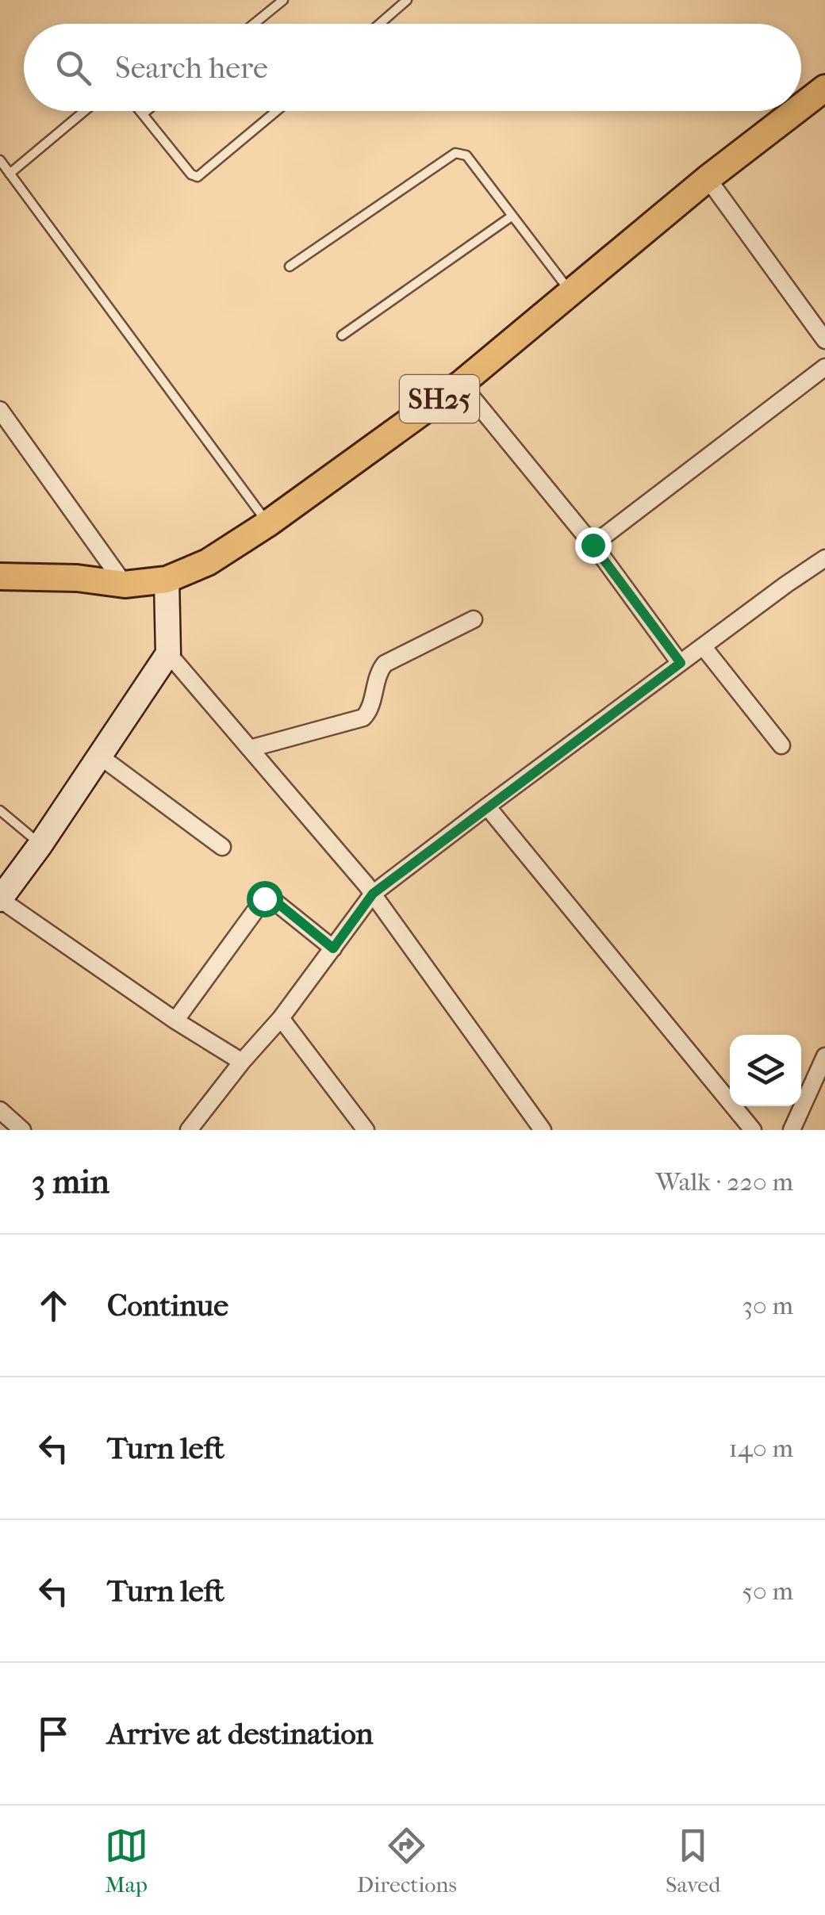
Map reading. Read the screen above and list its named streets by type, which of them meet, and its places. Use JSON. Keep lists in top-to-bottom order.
{
  "streets": {
    "main road": ["SH25"]
  },
  "page": {
    "search": "Search here",
    "heading": ["3 min", "Walk · 220 m"],
    "list": [
      ["Continue", "30 m"],
      ["Turn left", "140 m"],
      ["Turn left", "50 m"],
      "Arrive at destination"
    ],
    "nav": ["Map", "Directions", "Saved"]
  }
}
